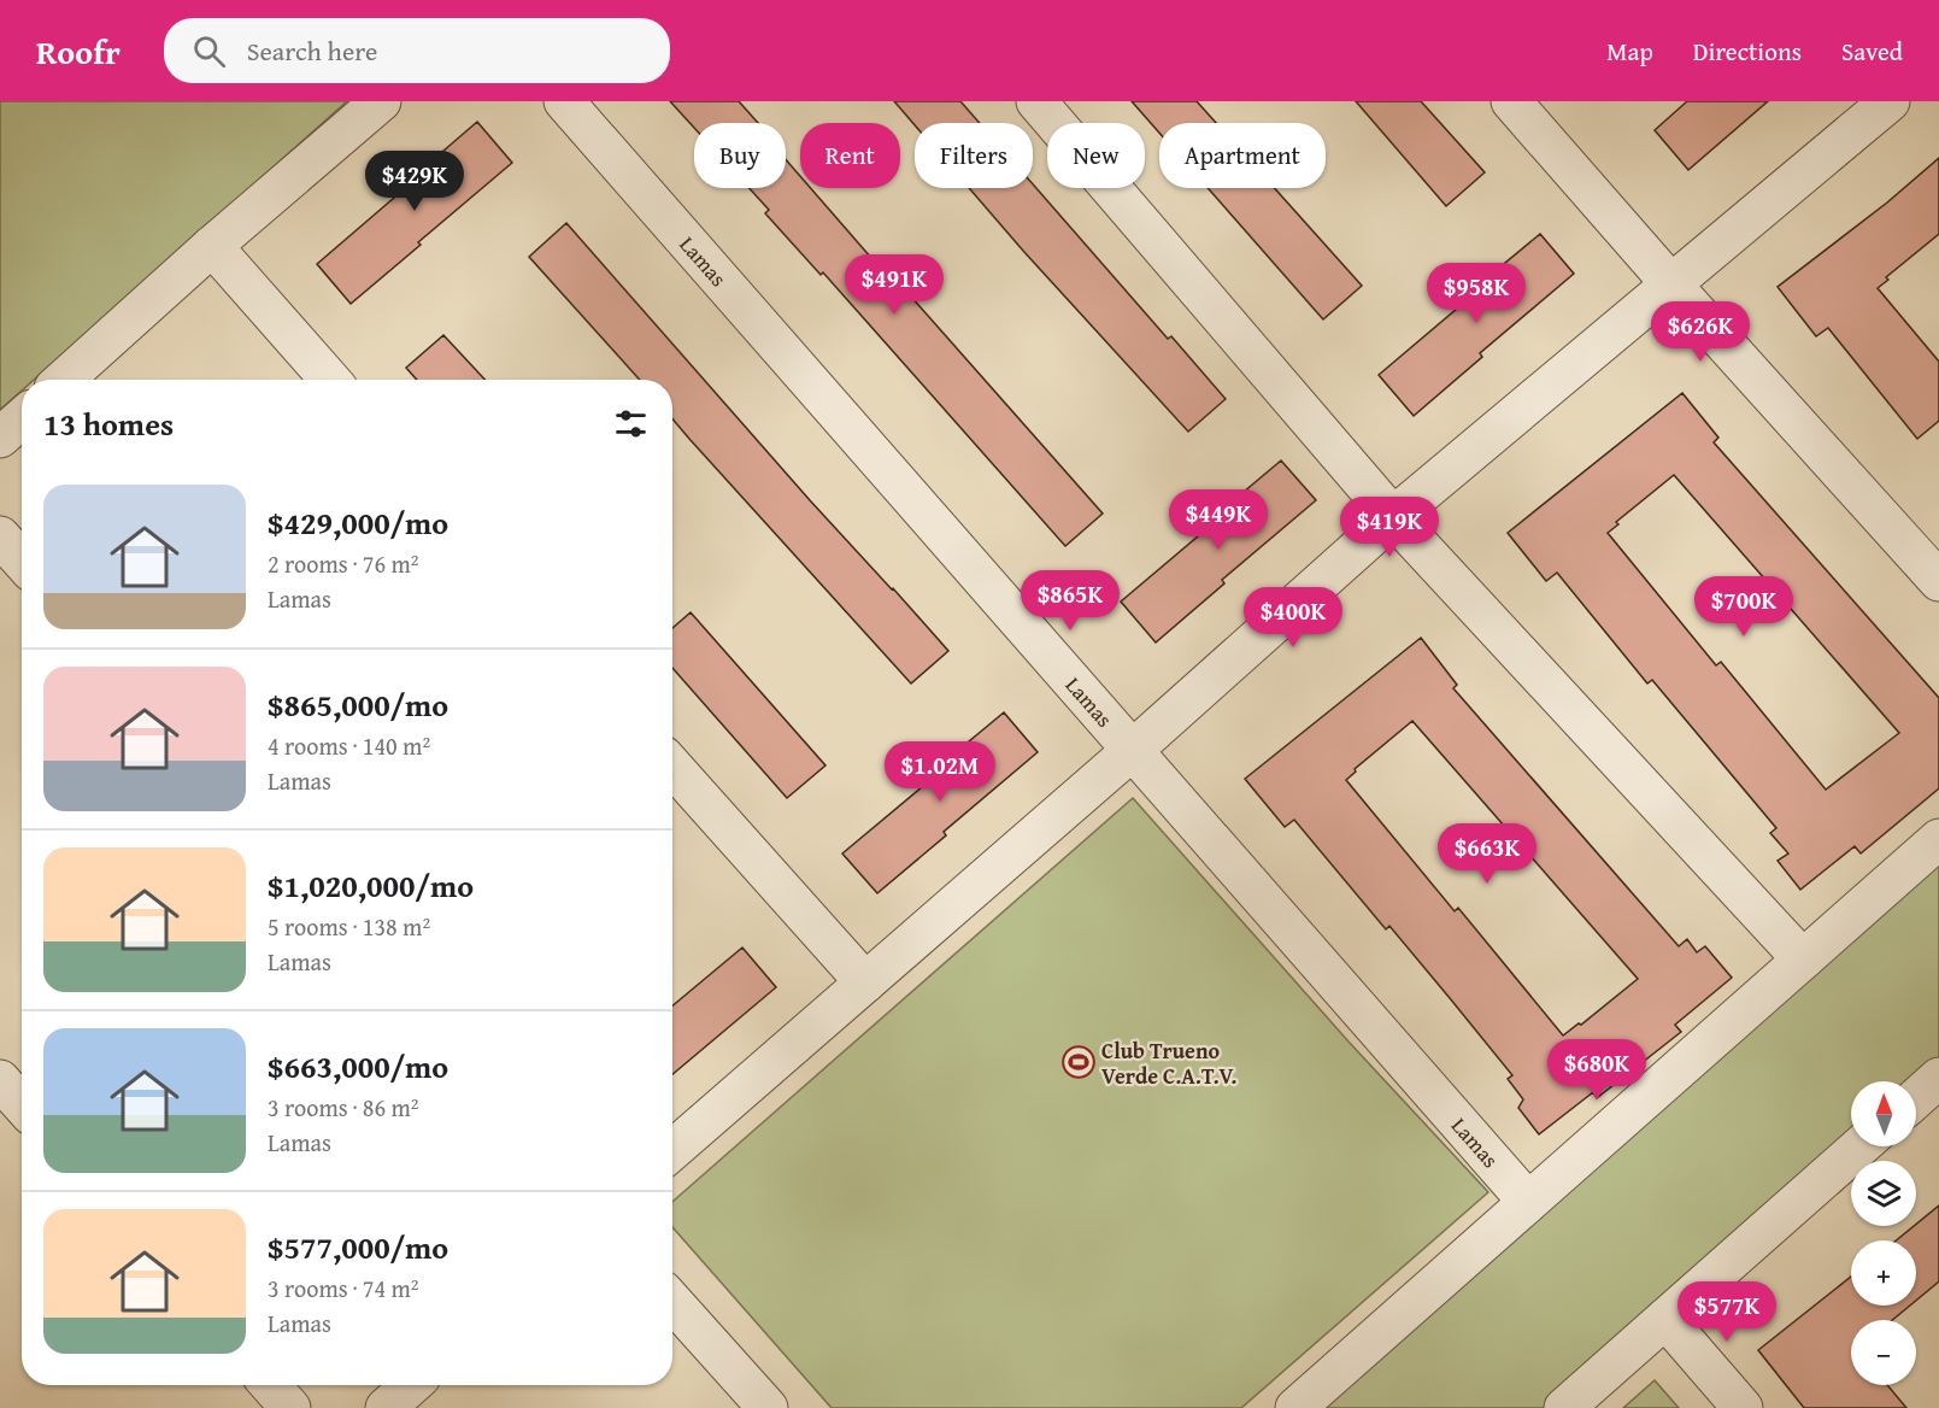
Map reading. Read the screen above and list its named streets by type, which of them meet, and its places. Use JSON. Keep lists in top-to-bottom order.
{
  "streets": {
    "street": ["Lamas"]
  },
  "places": {
    "sports": ["Club Trueno Verde C.A.T.V."]
  },
  "north": "top",
  "page": {
    "header": "Roofr",
    "search": "Search here",
    "nav": ["Map", "Directions", "Saved"],
    "chip": [
      "Buy",
      "Rent",
      "Filters",
      "New",
      "Apartment"
    ],
    "price": [
      "$429K",
      "$491K",
      "$958K",
      "$626K",
      "$449K",
      "$419K",
      "$865K",
      "$700K",
      "$400K",
      "$1.02M",
      "$663K",
      "$680K",
      "$577K"
    ],
    "heading": "13 homes",
    "list": [
      {
        "name": "$429,000/mo",
        "note": "2 rooms · 76 m² · Lamas"
      },
      {
        "name": "$865,000/mo",
        "note": "4 rooms · 140 m² · Lamas"
      },
      {
        "name": "$1,020,000/mo",
        "note": "5 rooms · 138 m² · Lamas"
      },
      {
        "name": "$663,000/mo",
        "note": "3 rooms · 86 m² · Lamas"
      },
      {
        "name": "$577,000/mo",
        "note": "3 rooms · 74 m² · Lamas"
      }
    ],
    "map_buttons": ["+", "−"]
  }
}
